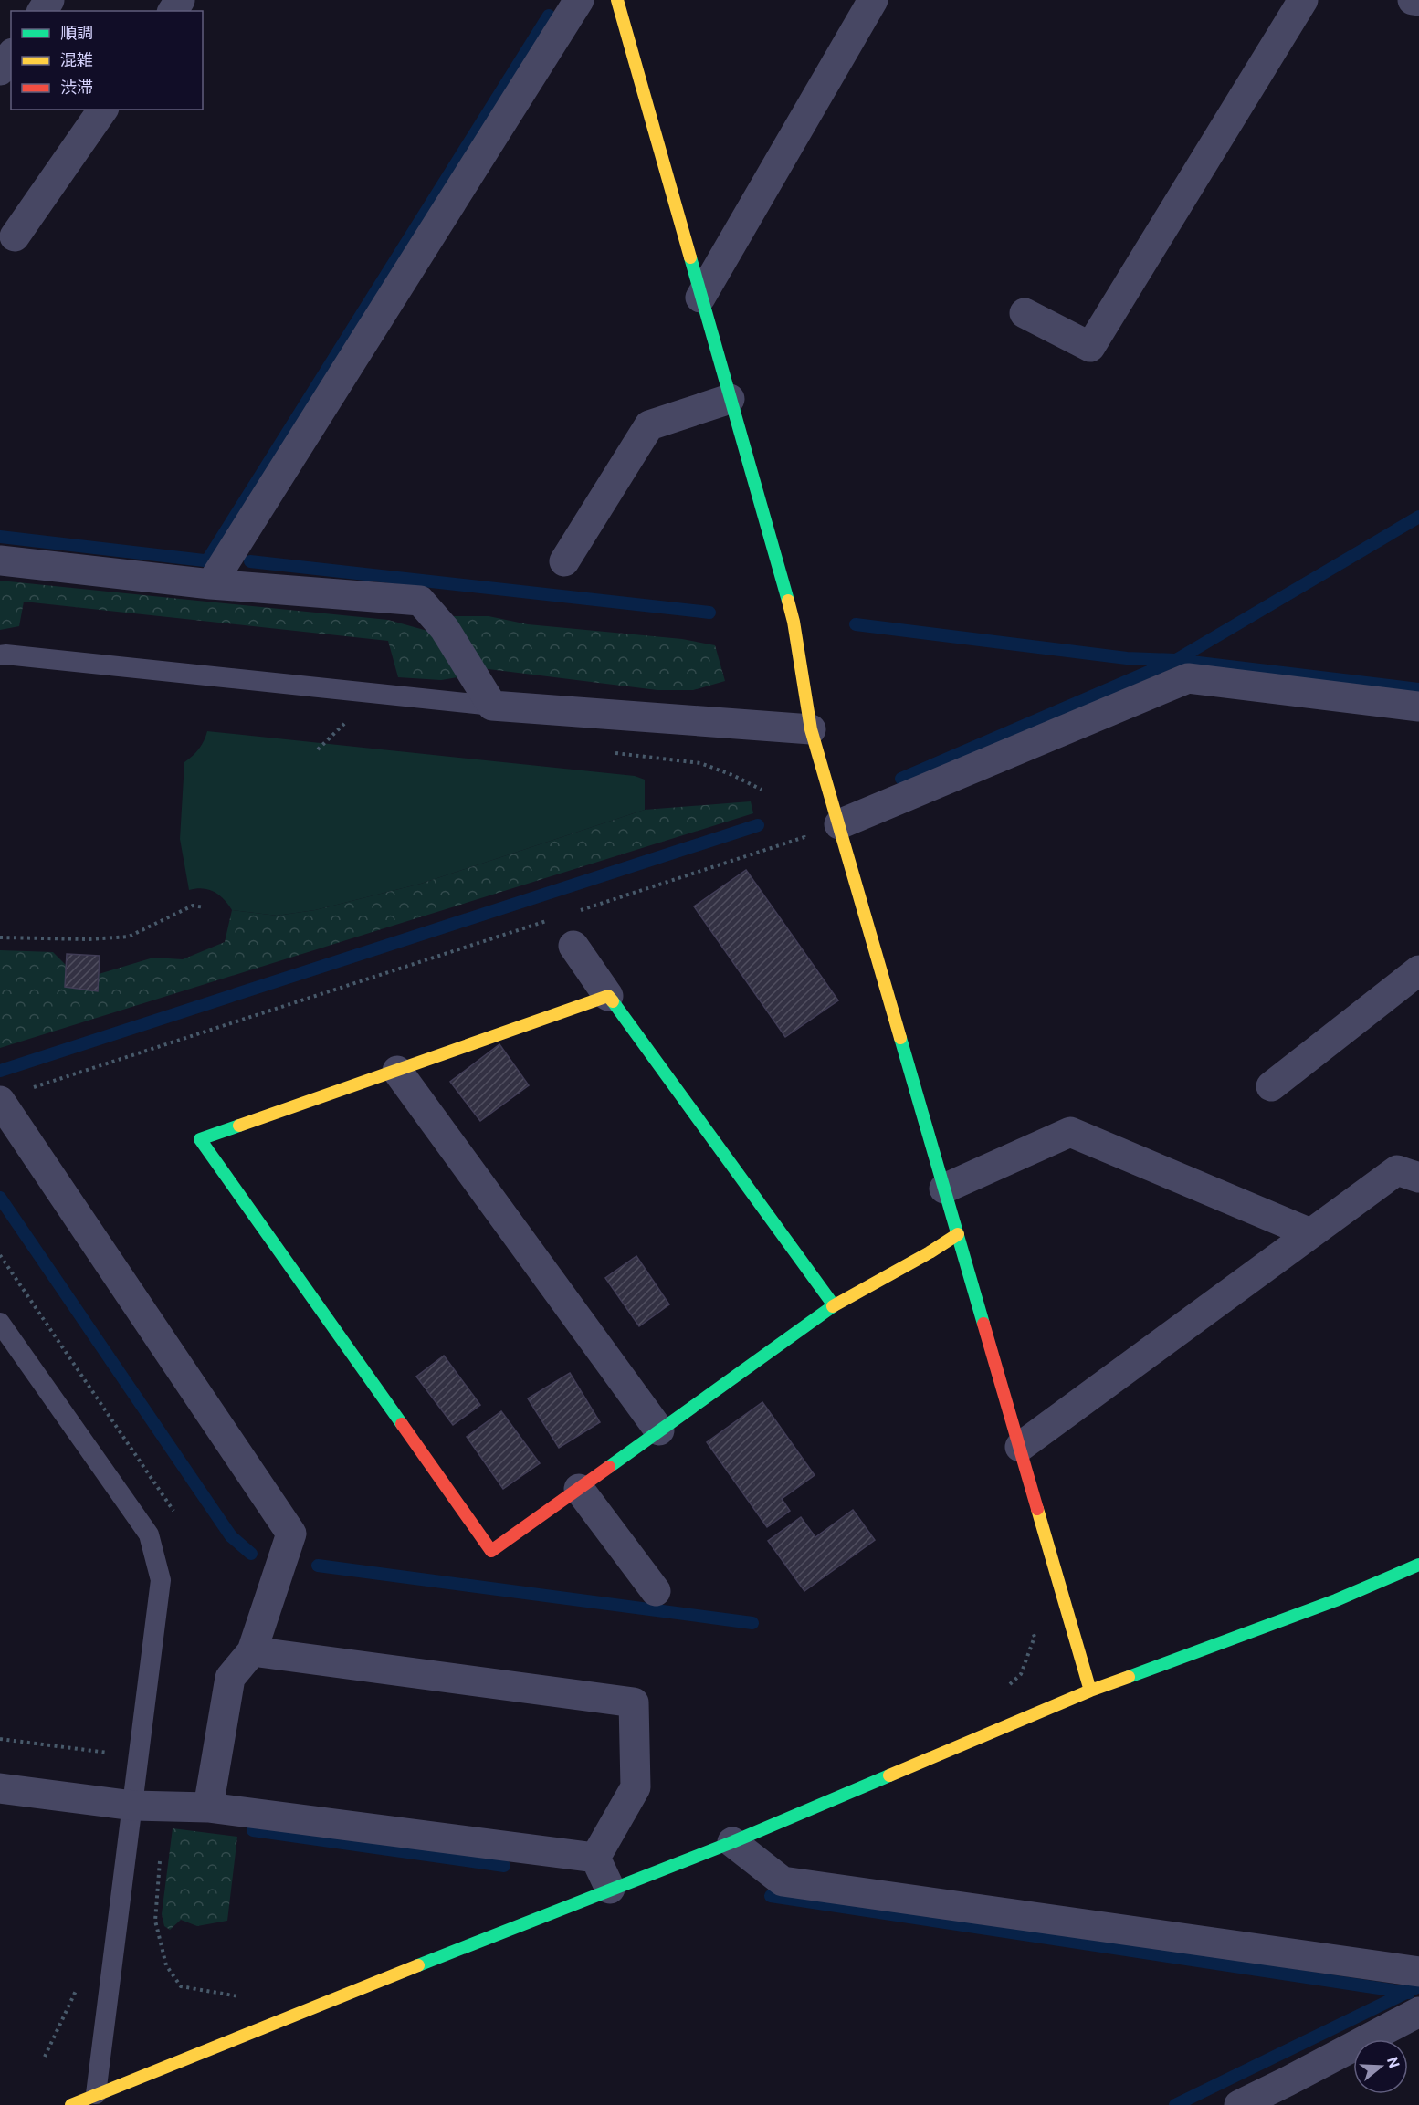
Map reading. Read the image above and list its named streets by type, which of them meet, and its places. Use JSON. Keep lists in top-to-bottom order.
{
  "legend": ["順調", "混雑", "渋滞"],
  "north": "right"
}
